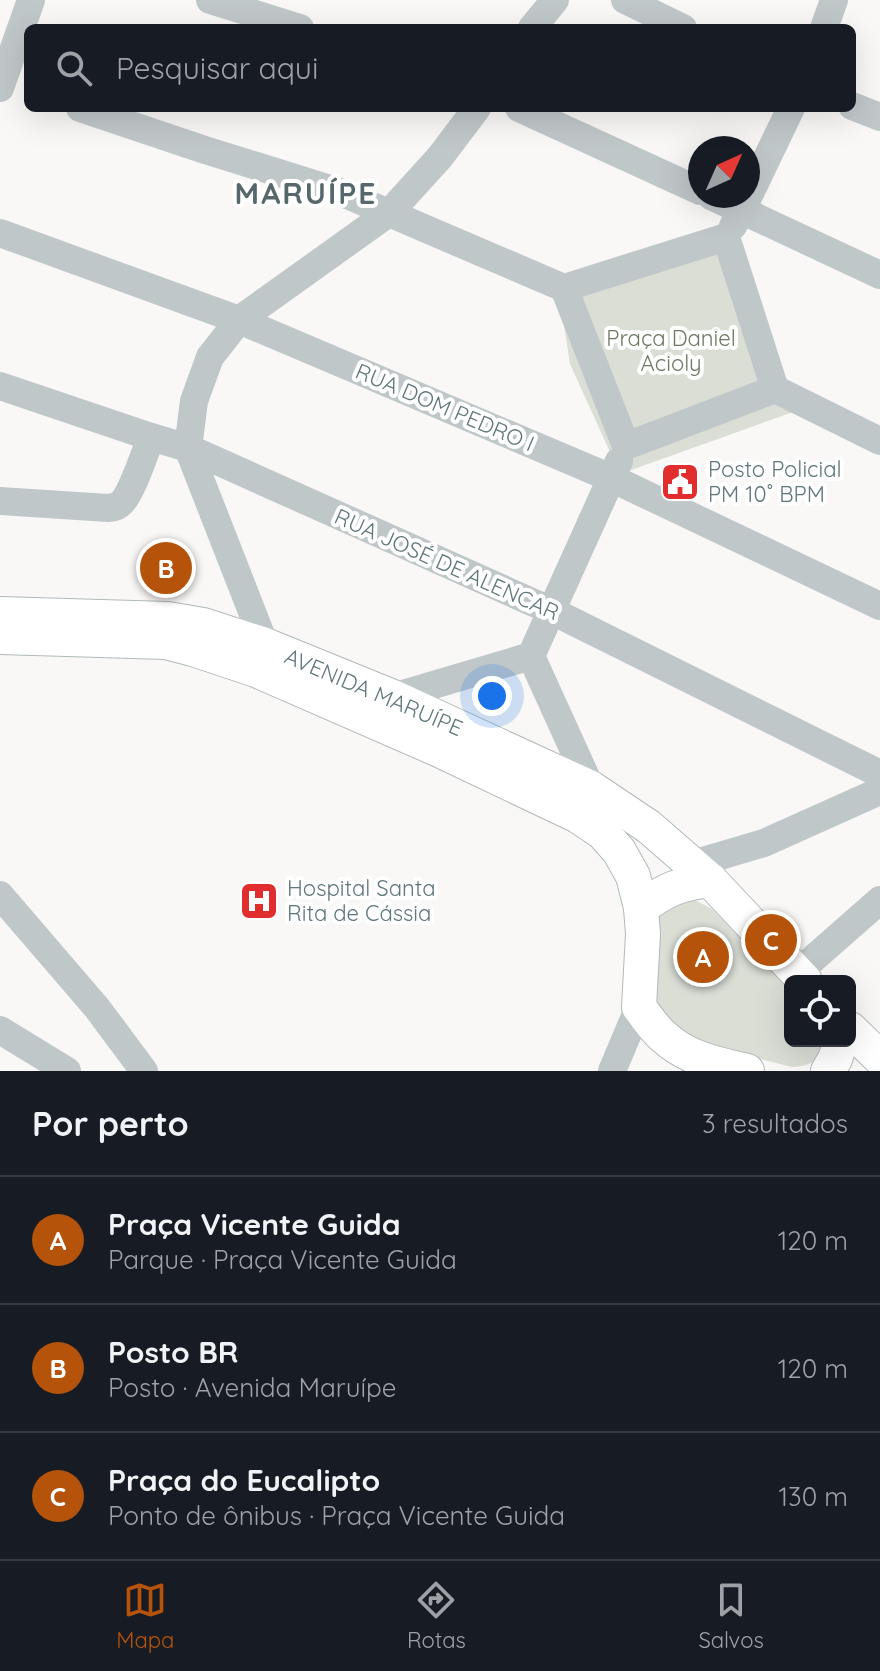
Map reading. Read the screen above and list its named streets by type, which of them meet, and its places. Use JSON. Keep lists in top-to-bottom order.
{
  "streets": {
    "main road": ["AVENIDA MARUÍPE"],
    "street": ["RUA DOM PEDRO I", "RUA JOSÉ DE ALENCAR"]
  },
  "districts": ["MARUÍPE"],
  "parks": ["Praça Daniel Acioly"],
  "places": {
    "public building": ["Posto Policial PM 10˚ BPM"],
    "hospital": ["Hospital Santa Rita de Cássia"]
  },
  "north": "top right",
  "page": {
    "search": "Pesquisar aqui",
    "pins": ["B", "C", "A"],
    "heading": ["Por perto", "3 resultados"],
    "list": [
      {
        "mark": "A",
        "name": "Praça Vicente Guida",
        "note": "Parque · Praça Vicente Guida",
        "value": "120 m"
      },
      {
        "mark": "B",
        "name": "Posto BR",
        "note": "Posto · Avenida Maruípe",
        "value": "120 m"
      },
      {
        "mark": "C",
        "name": "Praça do Eucalipto",
        "note": "Ponto de ônibus · Praça Vicente Guida",
        "value": "130 m"
      }
    ],
    "nav": ["Mapa", "Rotas", "Salvos"]
  }
}
